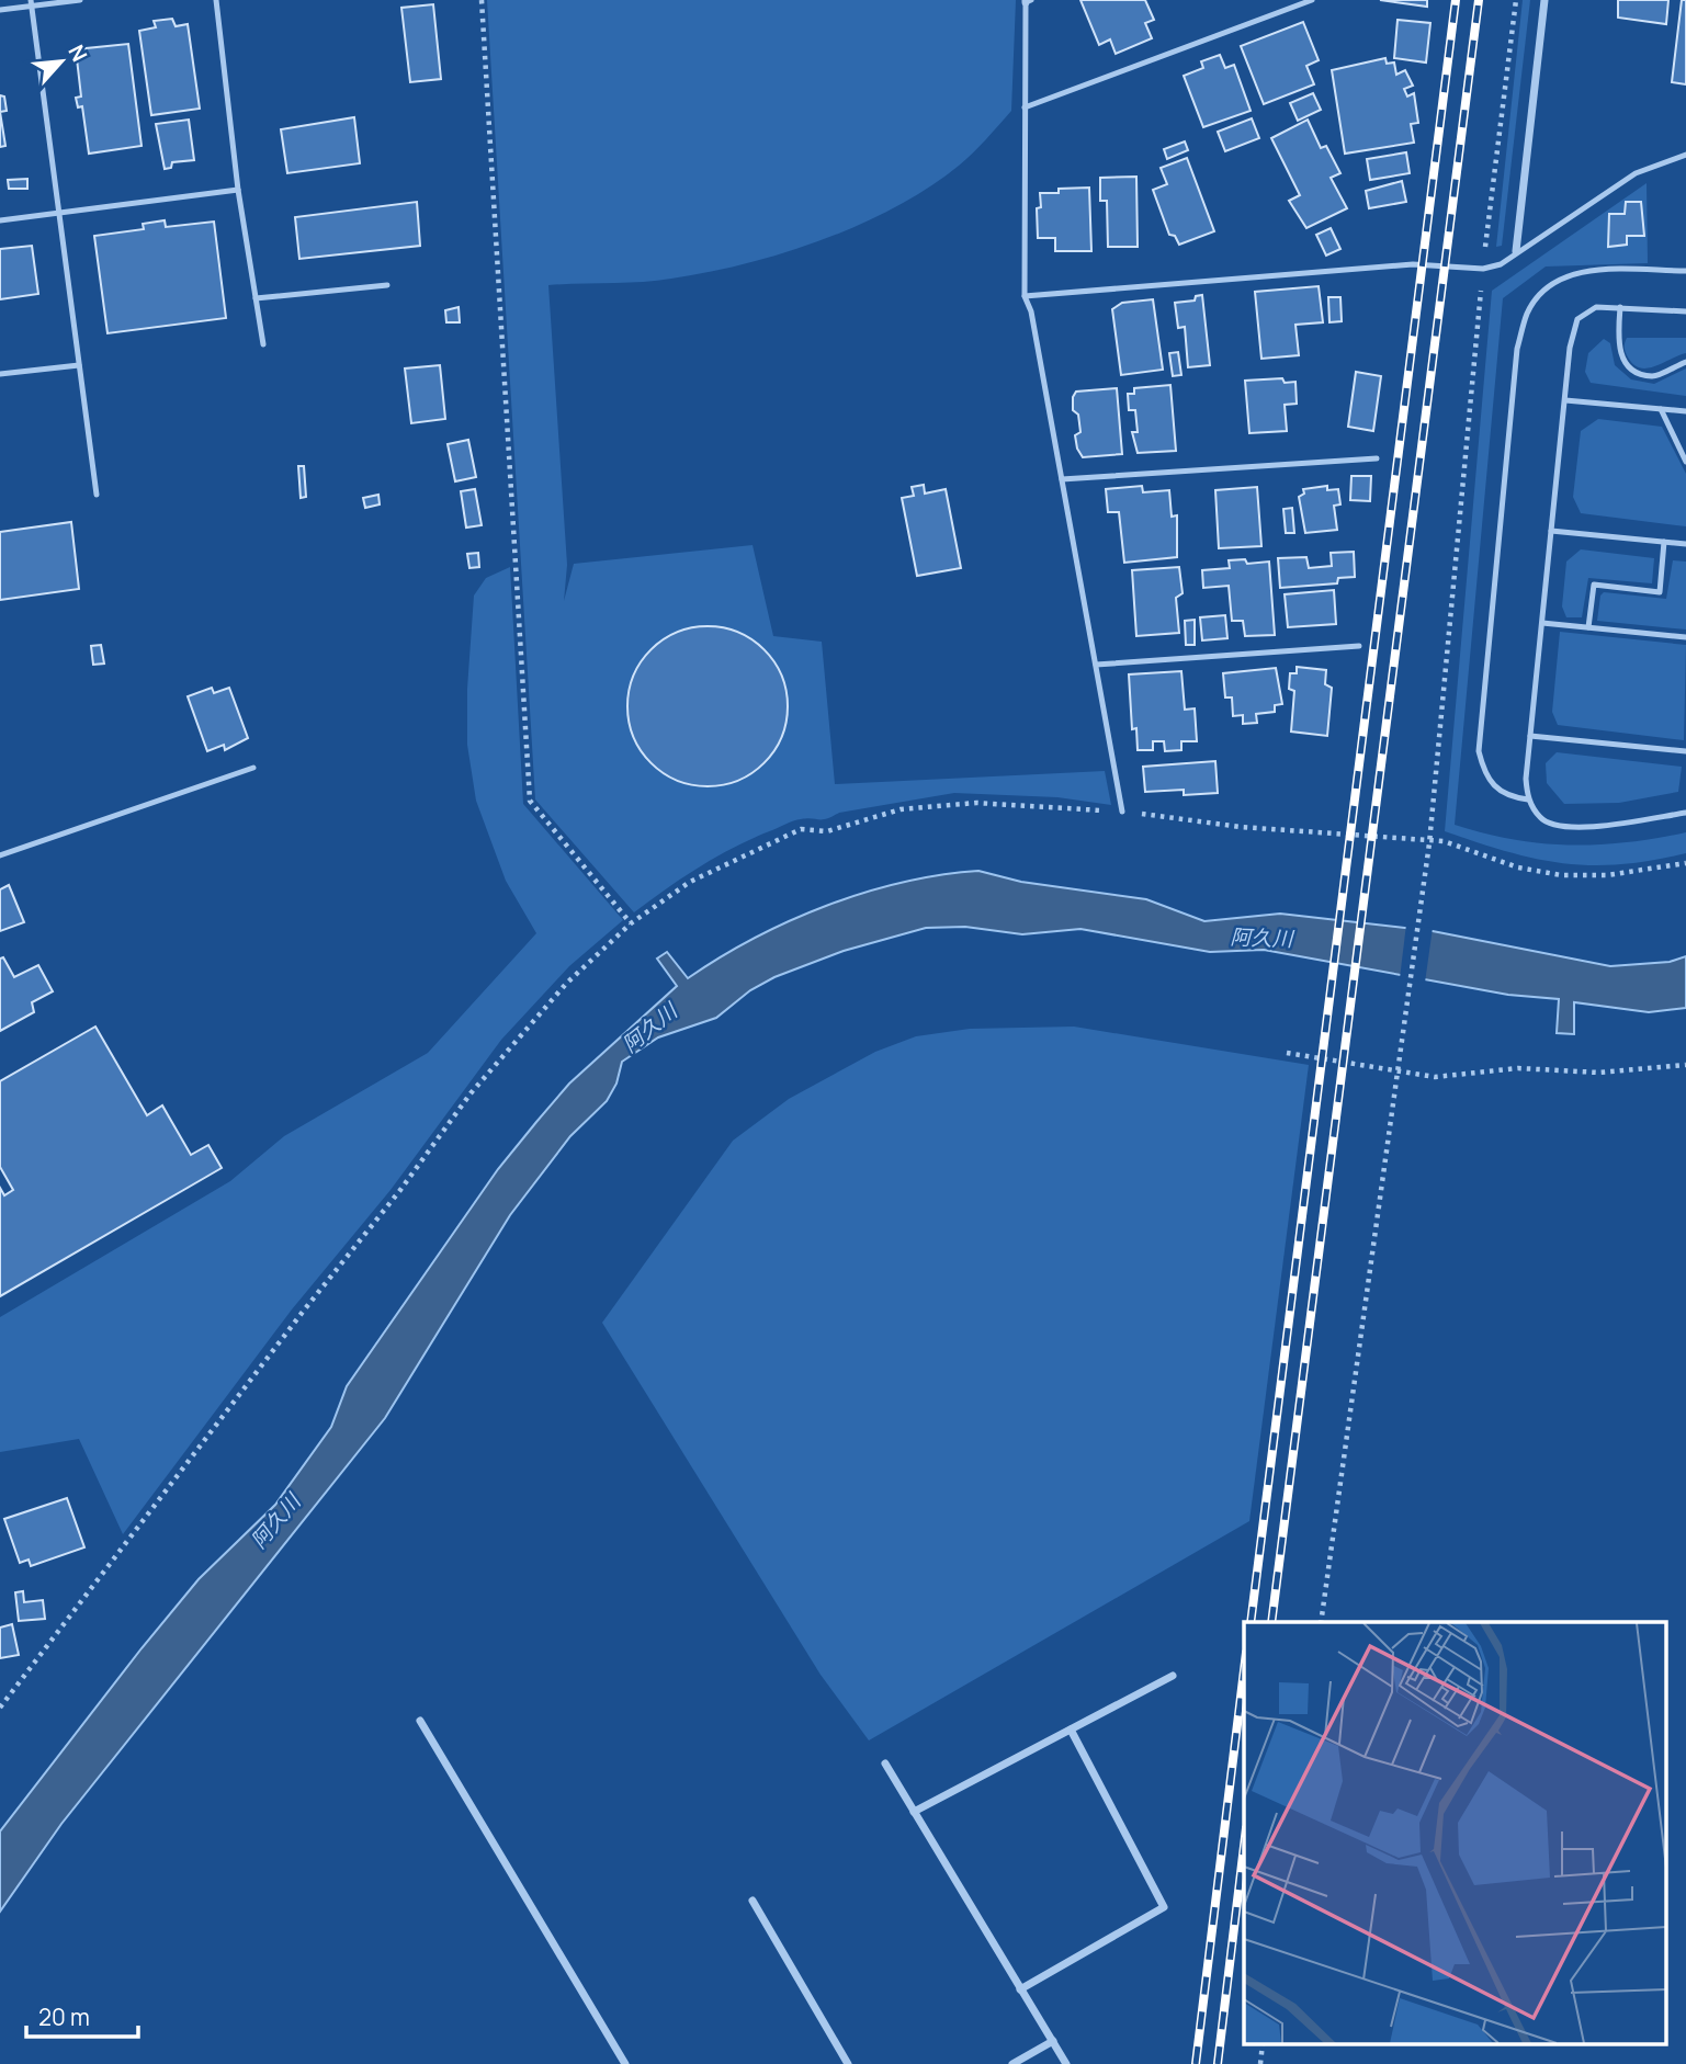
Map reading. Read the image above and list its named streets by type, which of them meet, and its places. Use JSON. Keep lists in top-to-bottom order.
{
  "water": ["阿久川"],
  "scale_bar": "20 m",
  "north": "top right"
}
